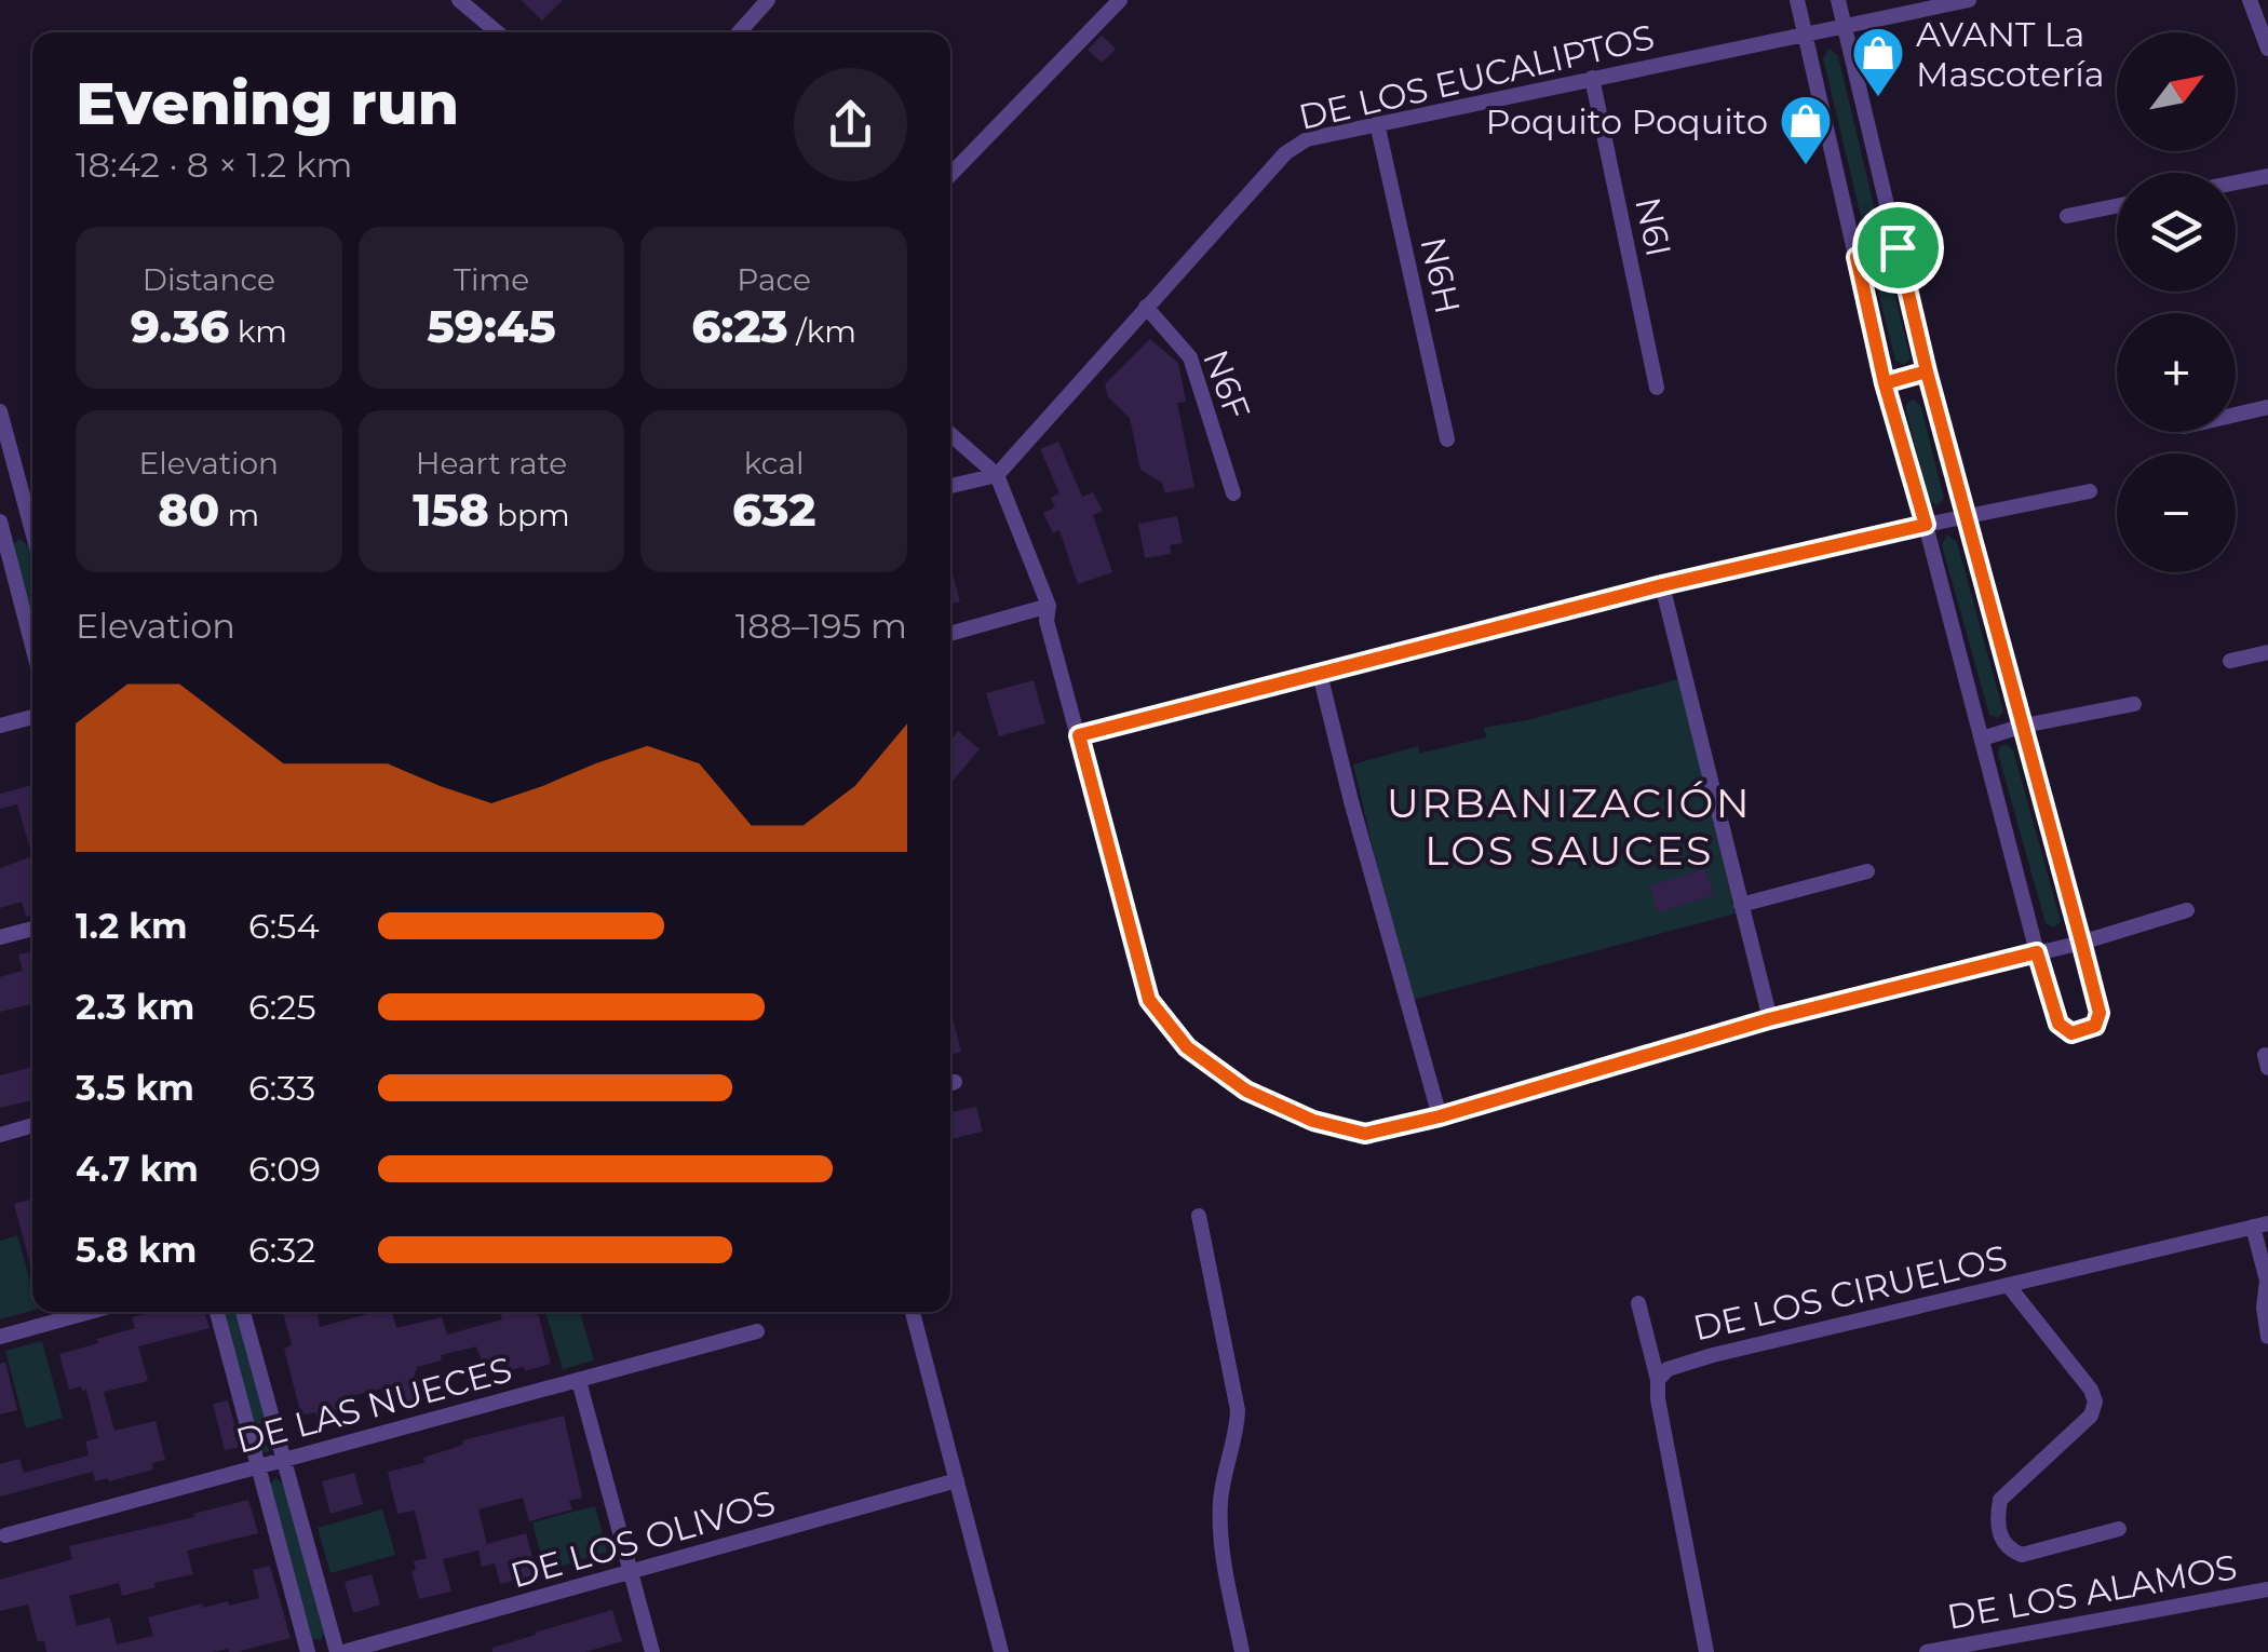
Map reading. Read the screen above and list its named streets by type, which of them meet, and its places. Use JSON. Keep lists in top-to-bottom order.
{
  "streets": {
    "street": [
      "DE LOS EUCALIPTOS",
      "N6I",
      "N6H",
      "N6F",
      "DE LOS CIRUELOS",
      "DE LAS NUECES",
      "DE LOS OLIVOS",
      "DE LOS ALAMOS"
    ]
  },
  "crossings": [
    ["DE LOS EUCALIPTOS", "N6I"],
    ["DE LOS EUCALIPTOS", "N6H"],
    ["DE LOS EUCALIPTOS", "N6F"]
  ],
  "districts": ["URBANIZACIÓN LOS SAUCES"],
  "places": {
    "shop": ["AVANT La Mascotería", "Poquito Poquito"]
  },
  "north": "top right",
  "page": {
    "map_buttons": ["+", "−"],
    "heading": ["Evening run", "18:42 · 8 × 1.2 km"],
    "stats": [
      ["Distance", "9.36 km"],
      ["Time", "59:45"],
      ["Pace", "6:23 /km"],
      ["Elevation", "80 m"],
      ["Heart rate", "158 bpm"],
      ["kcal", "632"]
    ],
    "chart": ["Elevation", "188–195 m"],
    "list": [
      {
        "name": "1.2 km",
        "note": "6:54"
      },
      {
        "name": "2.3 km",
        "note": "6:25"
      },
      {
        "name": "3.5 km",
        "note": "6:33"
      },
      {
        "name": "4.7 km",
        "note": "6:09"
      },
      {
        "name": "5.8 km",
        "note": "6:32"
      }
    ]
  }
}
